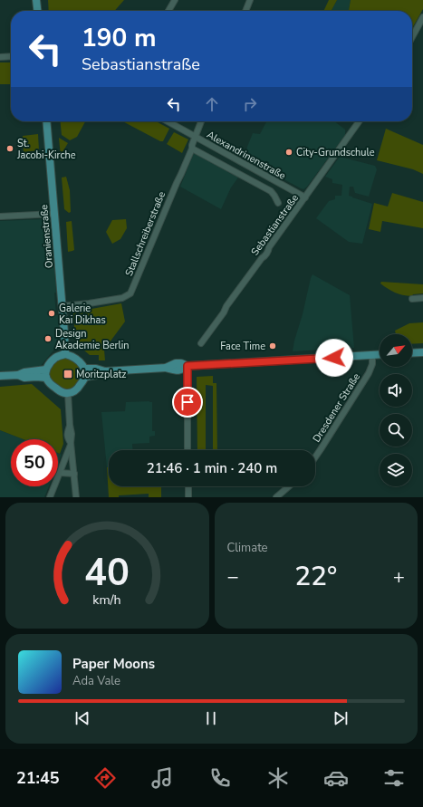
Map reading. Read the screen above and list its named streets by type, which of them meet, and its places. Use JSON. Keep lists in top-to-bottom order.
{
  "streets": {
    "main road": ["Oranienstraße"],
    "street": [
      "Alexandrinenstraße",
      "Sebastianstraße",
      "Stallschreiberstraße",
      "Dresdener Straße"
    ]
  },
  "crossings": [
    ["Alexandrinenstraße", "Sebastianstraße"],
    ["Alexandrinenstraße", "Stallschreiberstraße"],
    ["Stallschreiberstraße", "Oranienstraße"]
  ],
  "places": {
    "other": [
      "St. Jacobi-Kirche",
      "City-Grundschule",
      "Galerie Kai Dikhas",
      "Design Akademie Berlin",
      "Face Time"
    ],
    "transit": ["Moritzplatz"]
  },
  "north": "top right",
  "page": {
    "turn": ["190 m", "Sebastianstraße"],
    "limit": "50",
    "trip": "21:46 · 1 min · 240 m",
    "tile": "Climate",
    "heat": ["−", "22°", "+"],
    "song": ["Paper Moons", "Ada Vale"],
    "tabs": "21:45",
    "gauge": ["40", "km/h"]
  }
}
